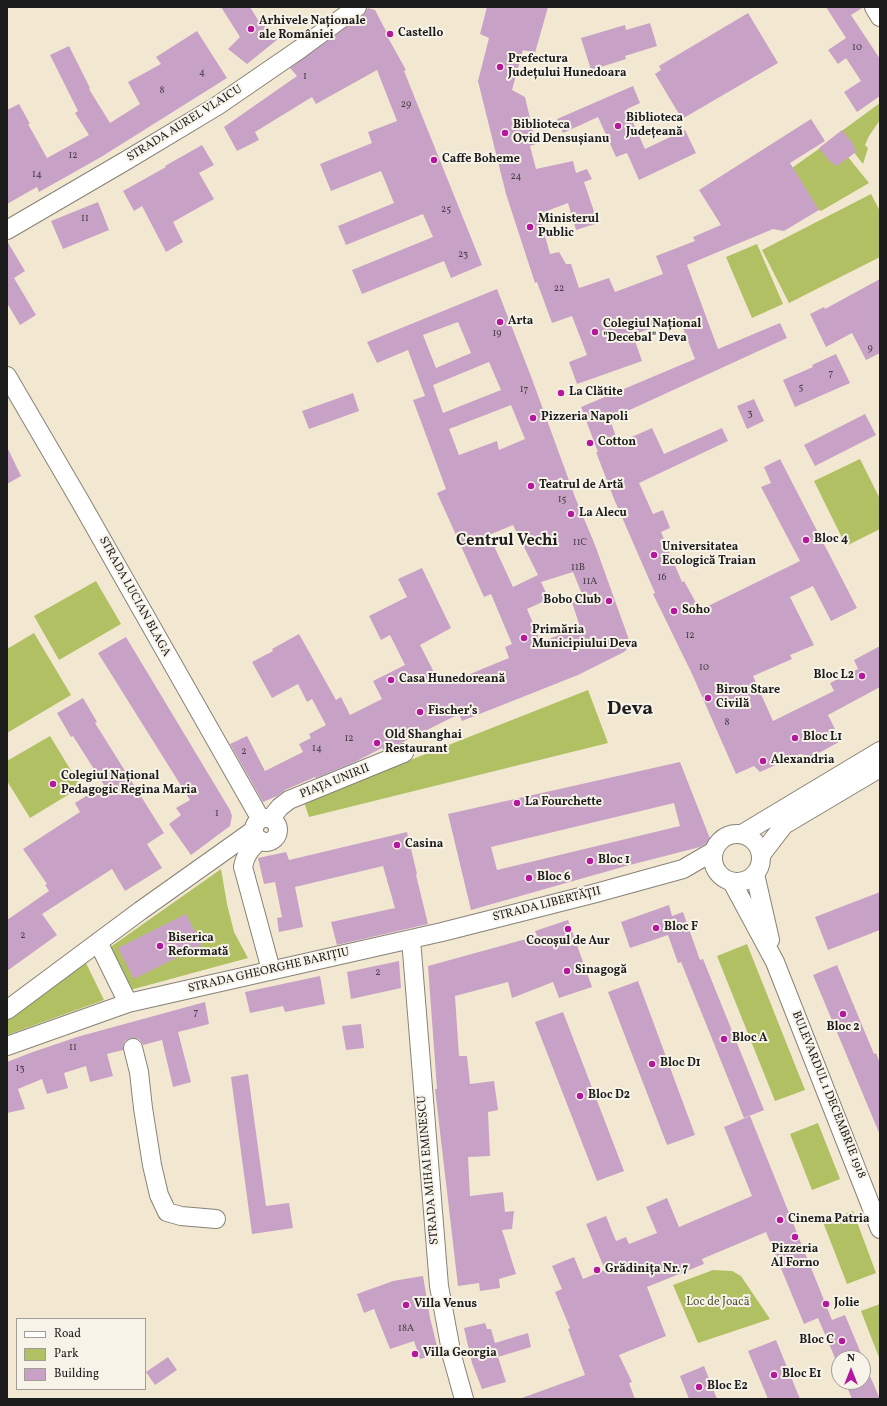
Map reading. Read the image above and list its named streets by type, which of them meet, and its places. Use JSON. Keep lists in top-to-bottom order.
{
  "streets": {
    "street": [
      "STRADA AUREL VLAICU",
      "STRADA LUCIAN BLAGA",
      "PIAȚA UNIRII",
      "STRADA LIBERTĂȚII",
      "STRADA GHEORGHE BARIȚIU",
      "BULEVARDUL 1 DECEMBRIE 1918",
      "STRADA MIHAI EMINESCU"
    ]
  },
  "crossings": [
    ["STRADA LUCIAN BLAGA", "PIAȚA UNIRII"],
    ["STRADA LIBERTĂȚII", "STRADA GHEORGHE BARIȚIU"],
    ["STRADA LIBERTĂȚII", "STRADA MIHAI EMINESCU"],
    ["STRADA GHEORGHE BARIȚIU", "STRADA MIHAI EMINESCU"]
  ],
  "districts": ["Centrul Vechi", "Deva"],
  "parks": ["Loc de Joacă"],
  "places": [
    "Arhivele Naționale ale României",
    "Castello",
    "Prefectura Județului Hunedoara",
    "Biblioteca Județeană",
    "Biblioteca Ovid Densușianu",
    "Caffe Boheme",
    "Ministerul Public",
    "Arta",
    "Colegiul Național \"Decebal\" Deva",
    "La Clătite",
    "Pizzeria Napoli",
    "Cotton",
    "Teatrul de Artă",
    "La Alecu",
    "Bloc 4",
    "Universitatea Ecologică Traian",
    "Bobo Club",
    "Soho",
    "Primăria Municipiului Deva",
    "Bloc L2",
    "Casa Hunedoreană",
    "Birou Stare Civilă",
    "Fischer’s",
    "Bloc L1",
    "Old Shanghai Restaurant",
    "Alexandria",
    "Colegiul Național Pedagogic Regina Maria",
    "La Fourchette",
    "Casina",
    "Bloc 1",
    "Bloc 6",
    "Bloc F",
    "Cocoșul de Aur",
    "Biserica Reformată",
    "Sinagogă",
    "Bloc 2",
    "Bloc A",
    "Bloc D1",
    "Bloc D2",
    "Cinema Patria",
    "Pizzeria Al Forno",
    "Grădinița Nr. 7",
    "Jolie",
    "Villa Venus",
    "Bloc C",
    "Villa Georgia",
    "Bloc E1",
    "Bloc E2"
  ],
  "house_numbers": [
    "10",
    "4",
    "1",
    "8",
    "29",
    "12",
    "14",
    "24",
    "25",
    "11",
    "23",
    "22",
    "19",
    "9",
    "7",
    "5",
    "17",
    "3",
    "15",
    "11C",
    "11B",
    "16",
    "11A",
    "12",
    "10",
    "8",
    "12",
    "14",
    "2",
    "1",
    "2",
    "2",
    "7",
    "11",
    "13",
    "18A"
  ],
  "legend": ["Road", "Park", "Building"],
  "north": "top"
}
